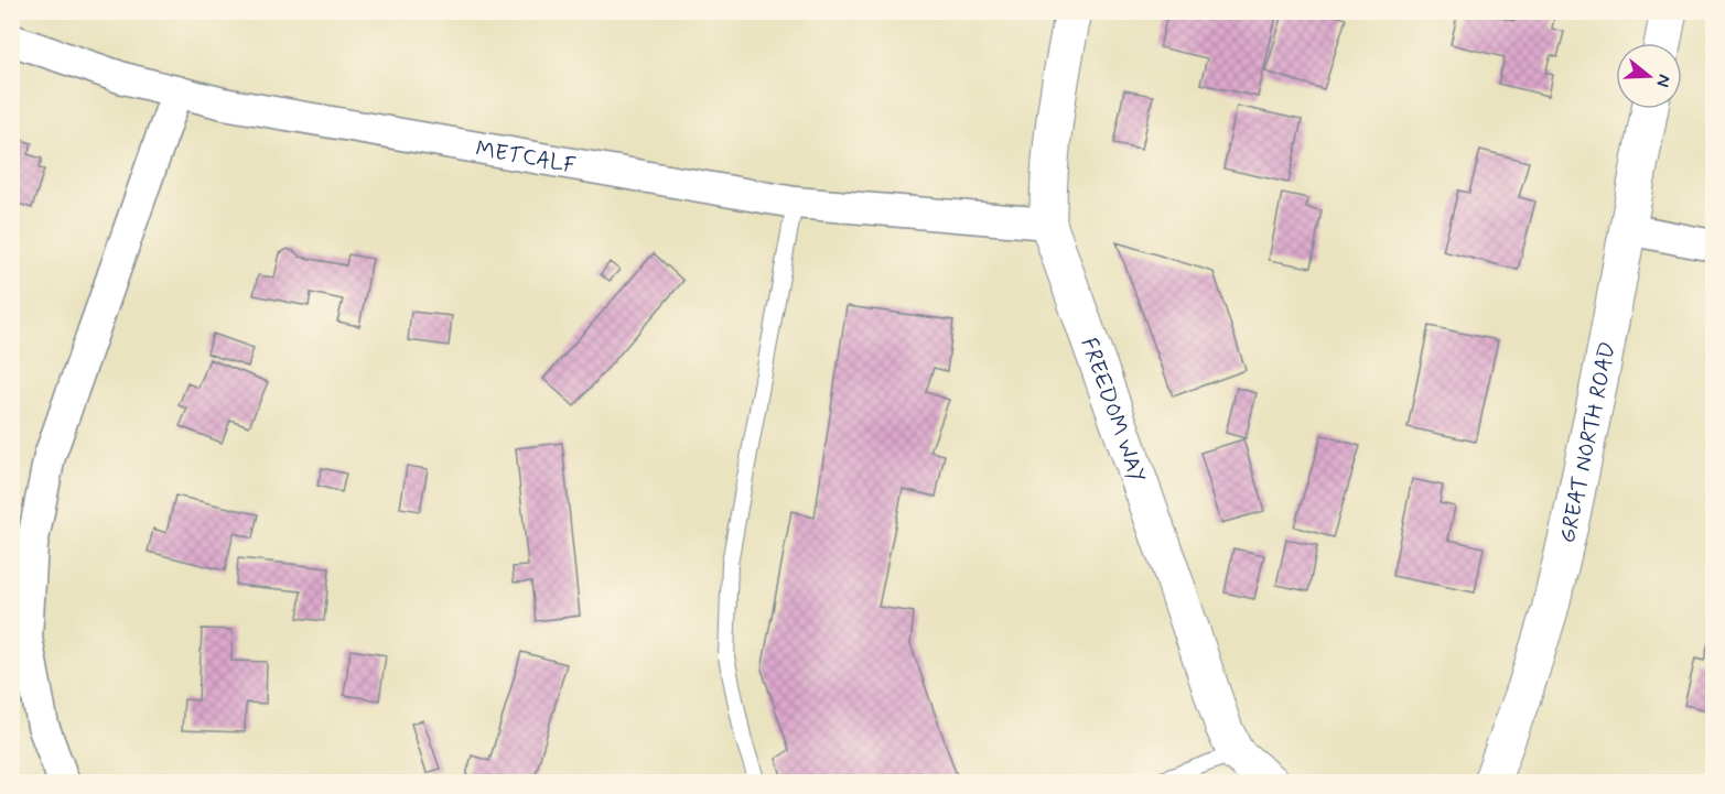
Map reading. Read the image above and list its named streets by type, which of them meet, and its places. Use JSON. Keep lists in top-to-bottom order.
{
  "streets": {
    "main road": ["FREEDOM WAY", "GREAT NORTH ROAD"],
    "street": ["METCALF"]
  },
  "crossings": [
    ["METCALF", "FREEDOM WAY"]
  ],
  "north": "right"
}
